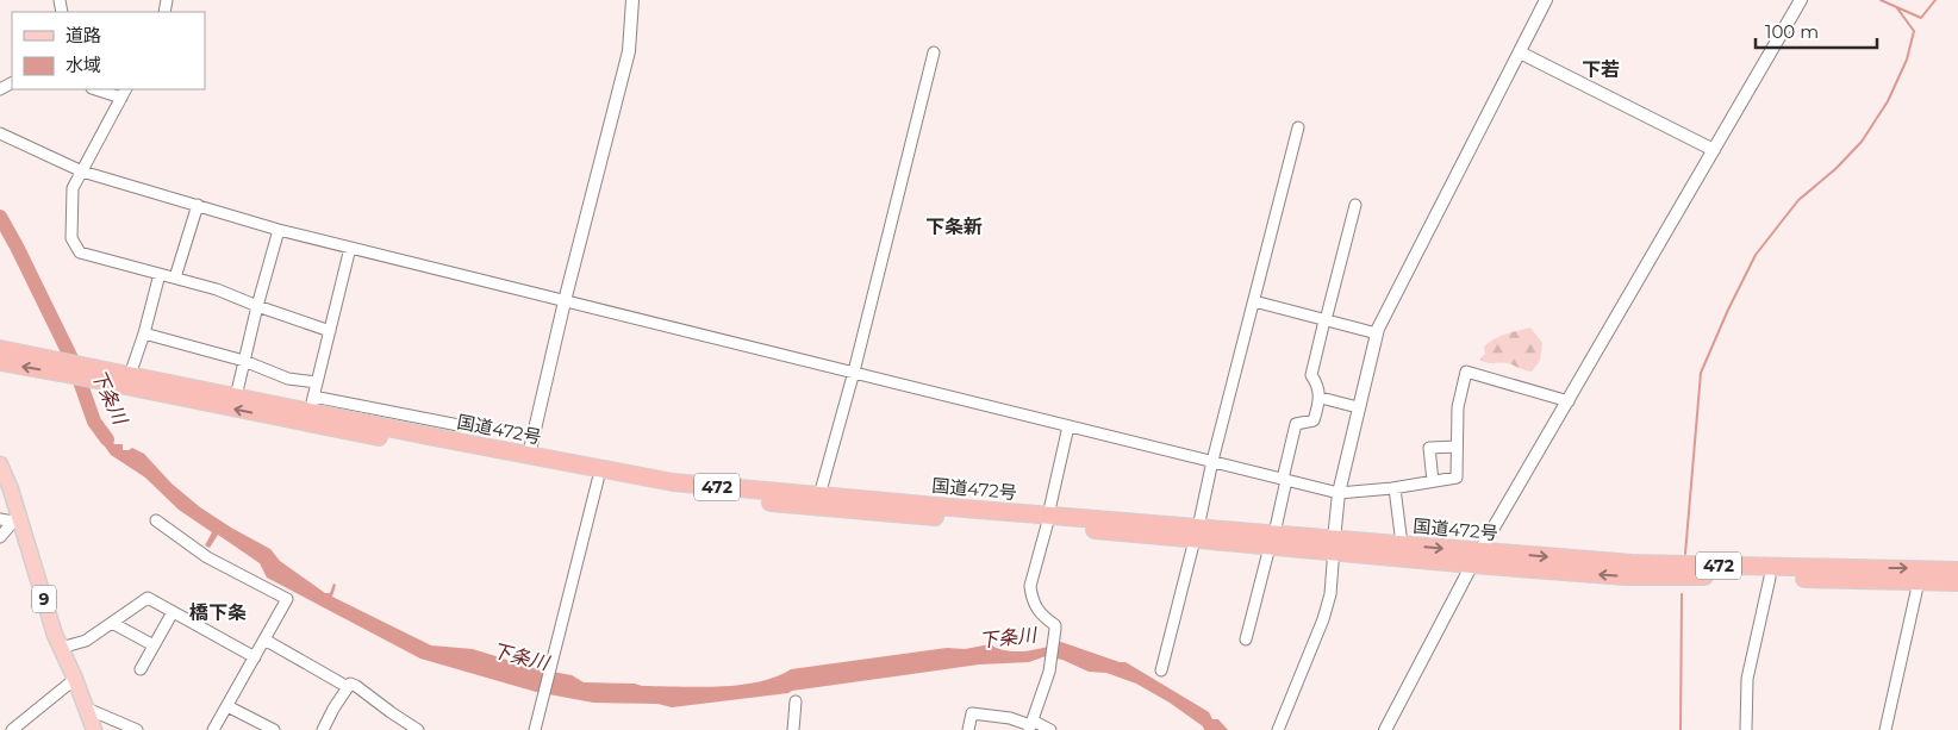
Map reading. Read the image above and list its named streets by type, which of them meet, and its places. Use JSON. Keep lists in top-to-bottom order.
{
  "streets": {
    "highway": ["国道472号", "472"],
    "main road": ["9"]
  },
  "districts": ["下若", "下条新", "橋下条"],
  "water": ["下条川"],
  "legend": ["道路", "水域"],
  "scale_bar": "100 m"
}
